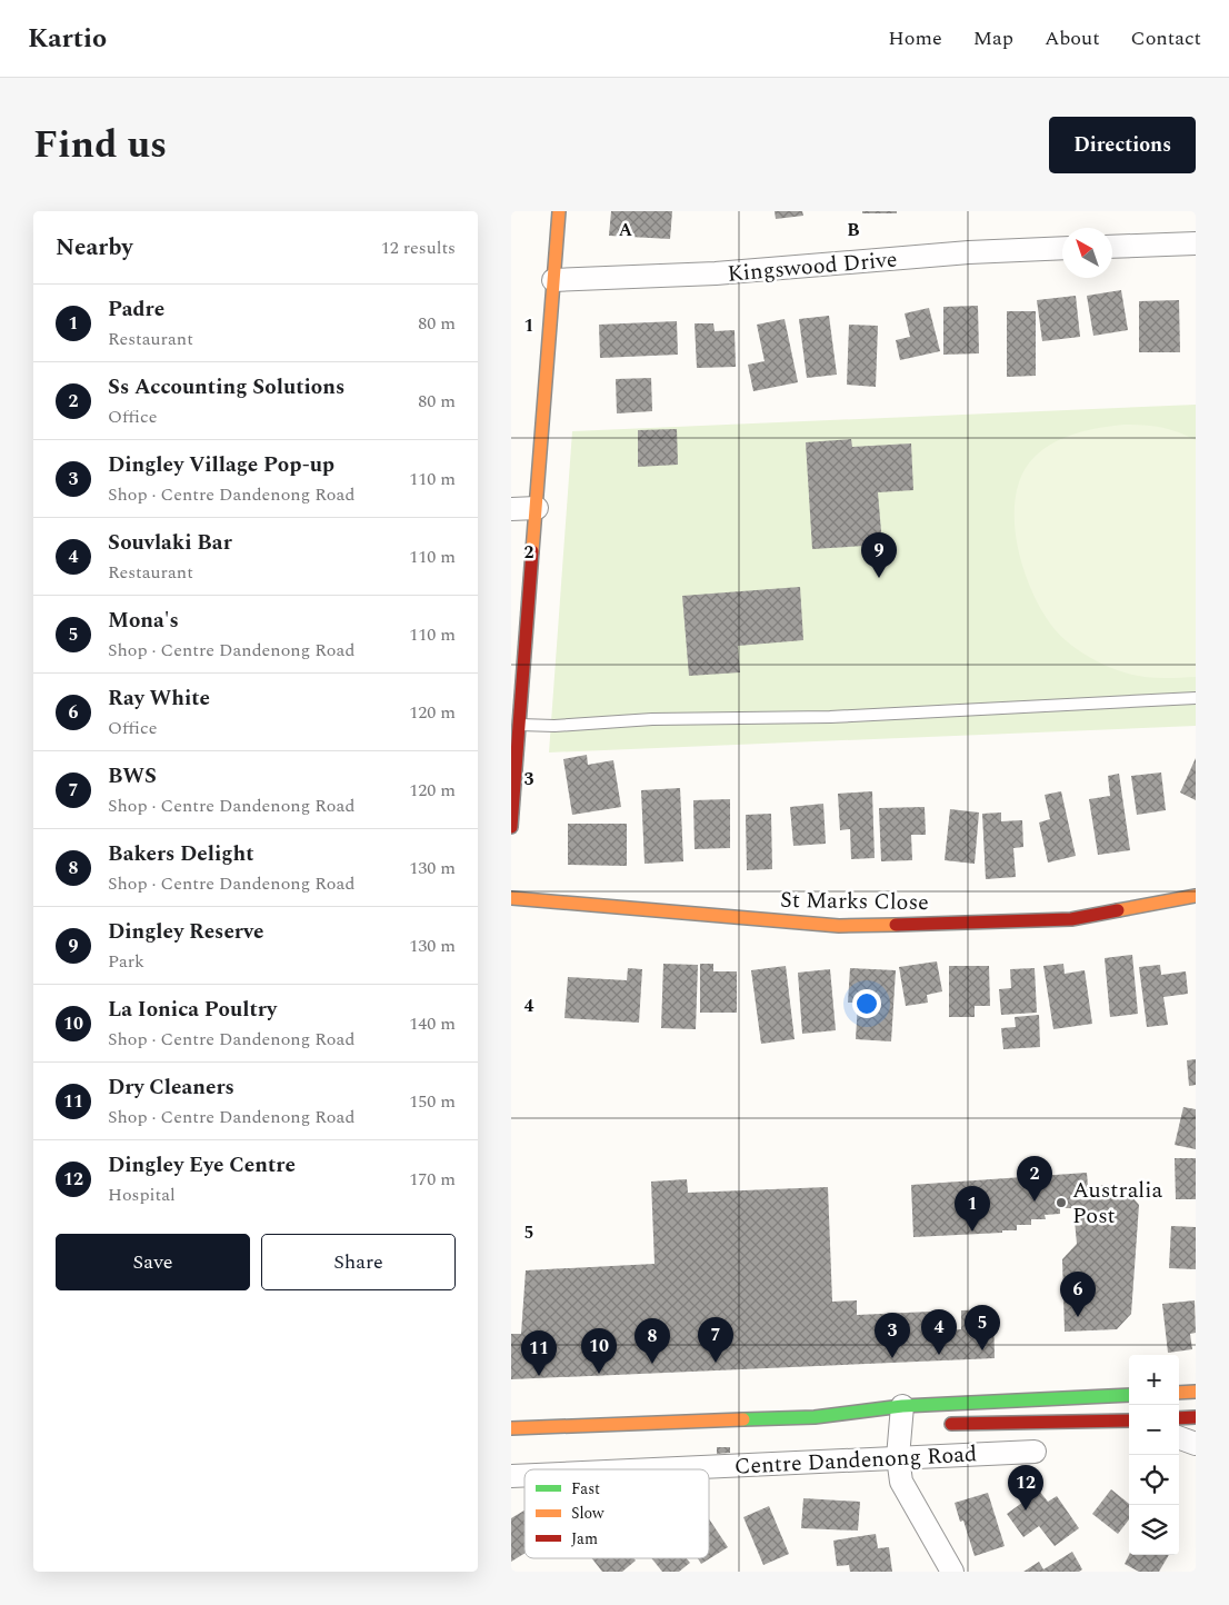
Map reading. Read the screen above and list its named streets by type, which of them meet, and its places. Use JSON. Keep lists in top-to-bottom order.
{
  "streets": {
    "main road": ["St Marks Close", "Centre Dandenong Road"],
    "street": ["Kingswood Drive"]
  },
  "places": ["Australia Post"],
  "legend": ["Fast", "Slow", "Jam"],
  "north": "top left",
  "page": {
    "header": "Kartio",
    "nav": [
      "Home",
      "Map",
      "About",
      "Contact"
    ],
    "title": "Find us",
    "buttons": [
      "Directions",
      ["Save", "Share"]
    ],
    "heading": ["Nearby", "12 results"],
    "list": [
      {
        "mark": "1",
        "name": "Padre",
        "note": "Restaurant",
        "value": "80 m"
      },
      {
        "mark": "2",
        "name": "Ss Accounting Solutions",
        "note": "Office",
        "value": "80 m"
      },
      {
        "mark": "3",
        "name": "Dingley Village Pop-up",
        "note": "Shop · Centre Dandenong Road",
        "value": "110 m"
      },
      {
        "mark": "4",
        "name": "Souvlaki Bar",
        "note": "Restaurant",
        "value": "110 m"
      },
      {
        "mark": "5",
        "name": "Mona's",
        "note": "Shop · Centre Dandenong Road",
        "value": "110 m"
      },
      {
        "mark": "6",
        "name": "Ray White",
        "note": "Office",
        "value": "120 m"
      },
      {
        "mark": "7",
        "name": "BWS",
        "note": "Shop · Centre Dandenong Road",
        "value": "120 m"
      },
      {
        "mark": "8",
        "name": "Bakers Delight",
        "note": "Shop · Centre Dandenong Road",
        "value": "130 m"
      },
      {
        "mark": "9",
        "name": "Dingley Reserve",
        "note": "Park",
        "value": "130 m"
      },
      {
        "mark": "10",
        "name": "La Ionica Poultry",
        "note": "Shop · Centre Dandenong Road",
        "value": "140 m"
      },
      {
        "mark": "11",
        "name": "Dry Cleaners",
        "note": "Shop · Centre Dandenong Road",
        "value": "150 m"
      },
      {
        "mark": "12",
        "name": "Dingley Eye Centre",
        "note": "Hospital",
        "value": "170 m"
      }
    ],
    "pins": [
      "9",
      "2",
      "1",
      "6",
      "5",
      "4",
      "3",
      "7",
      "8",
      "10",
      "11",
      "12"
    ],
    "map_buttons": ["+", "−"]
  },
  "grid": {
    "columns": ["A", "B"],
    "rows": [
      "1",
      "2",
      "3",
      "4",
      "5"
    ]
  }
}
